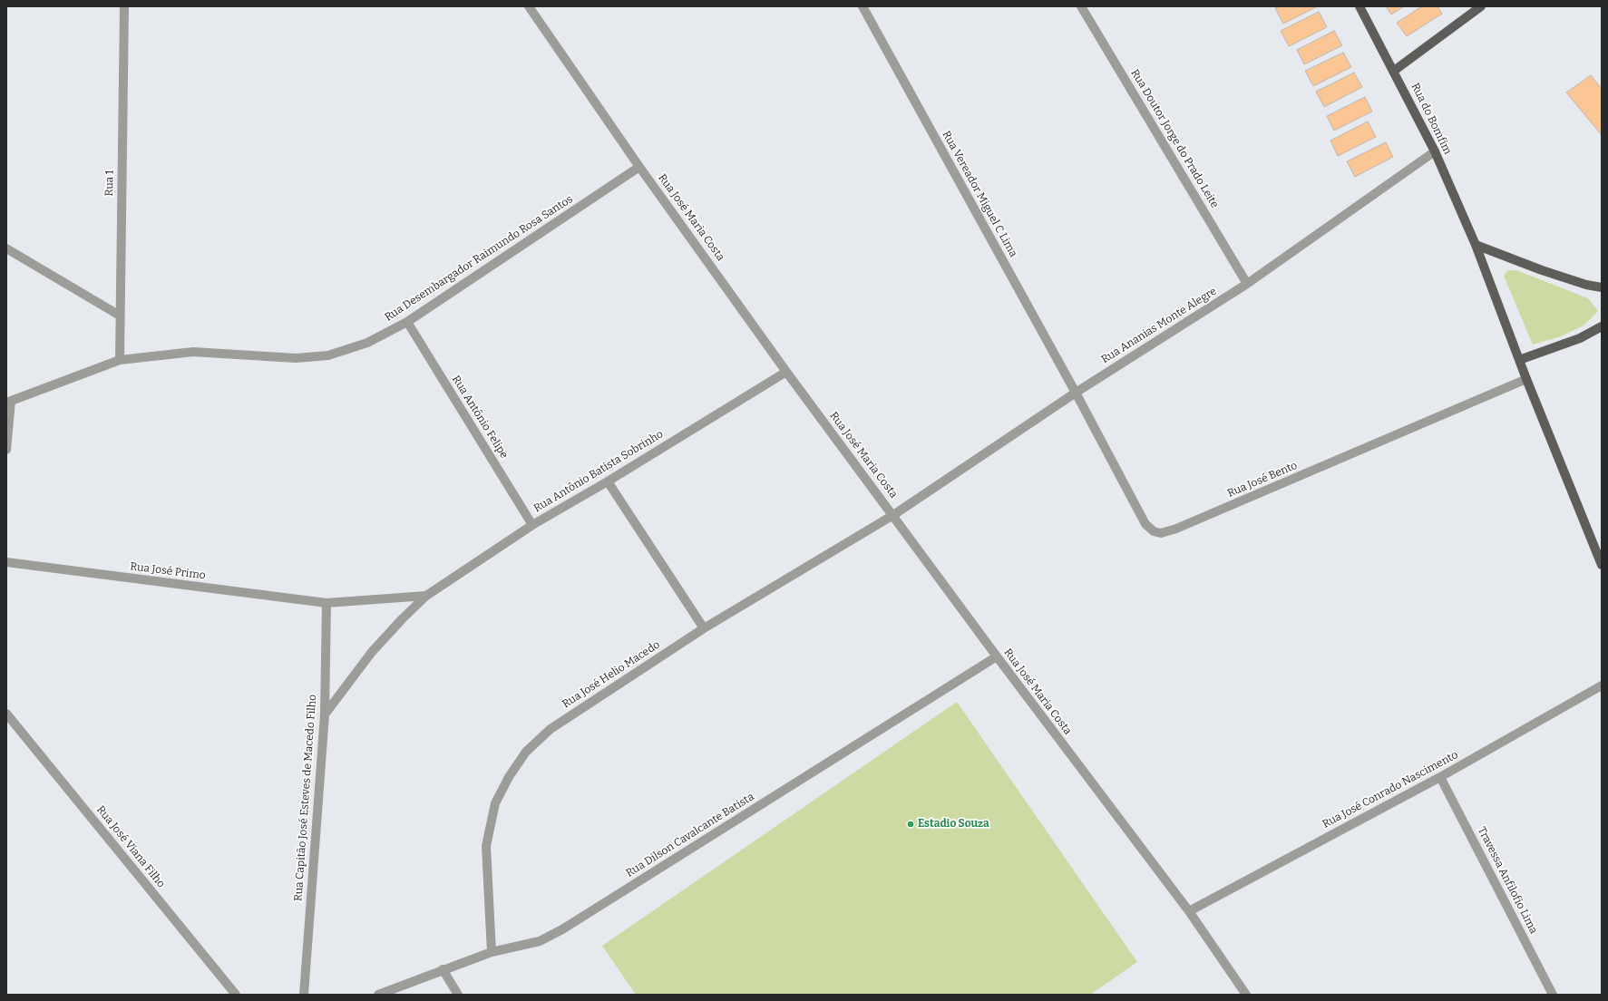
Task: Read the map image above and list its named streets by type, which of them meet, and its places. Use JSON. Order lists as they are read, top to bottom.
{
  "streets": {
    "main road": ["Rua do Bomfim"],
    "street": [
      "Rua Doutor Jorge do Prado Leite",
      "Rua 1",
      "Rua Vereador Miguel C Lima",
      "Rua José Maria Costa",
      "Rua Desembargador Raimundo Rosa Santos",
      "Rua Ananias Monte Alegre",
      "Rua Antônio Felipe",
      "Rua Antônio Batista Sobrinho",
      "Rua José Bento",
      "Rua José Primo",
      "Rua José Helio Macedo",
      "Rua José Conrado Nascimento",
      "Rua Capitão José Esteves de Macedo Filho",
      "Rua Dilson Cavalcante Batista",
      "Rua José Viana Filho",
      "Travessa Anfilofio Lima"
    ]
  },
  "crossings": [
    ["Rua do Bomfim", "Rua Ananias Monte Alegre"],
    ["Rua do Bomfim", "Rua José Bento"],
    ["Rua Doutor Jorge do Prado Leite", "Rua Ananias Monte Alegre"],
    ["Rua 1", "Rua Desembargador Raimundo Rosa Santos"],
    ["Rua Vereador Miguel C Lima", "Rua Ananias Monte Alegre"],
    ["Rua Vereador Miguel C Lima", "Rua José Bento"],
    ["Rua José Maria Costa", "Rua Desembargador Raimundo Rosa Santos"],
    ["Rua José Maria Costa", "Rua Ananias Monte Alegre"],
    ["Rua José Maria Costa", "Rua Antônio Batista Sobrinho"],
    ["Rua José Maria Costa", "Rua José Helio Macedo"],
    ["Rua José Maria Costa", "Rua José Conrado Nascimento"],
    ["Rua José Maria Costa", "Rua Dilson Cavalcante Batista"],
    ["Rua Desembargador Raimundo Rosa Santos", "Rua Antônio Felipe"],
    ["Rua Ananias Monte Alegre", "Rua José Bento"],
    ["Rua Ananias Monte Alegre", "Rua José Helio Macedo"],
    ["Rua Antônio Felipe", "Rua Antônio Batista Sobrinho"],
    ["Rua Antônio Batista Sobrinho", "Rua José Primo"],
    ["Rua Antônio Batista Sobrinho", "Rua Capitão José Esteves de Macedo Filho"],
    ["Rua José Primo", "Rua Capitão José Esteves de Macedo Filho"],
    ["Rua José Helio Macedo", "Rua Dilson Cavalcante Batista"],
    ["Rua José Conrado Nascimento", "Travessa Anfilofio Lima"]
  ],
  "places": ["Estadio Souza"]
}
